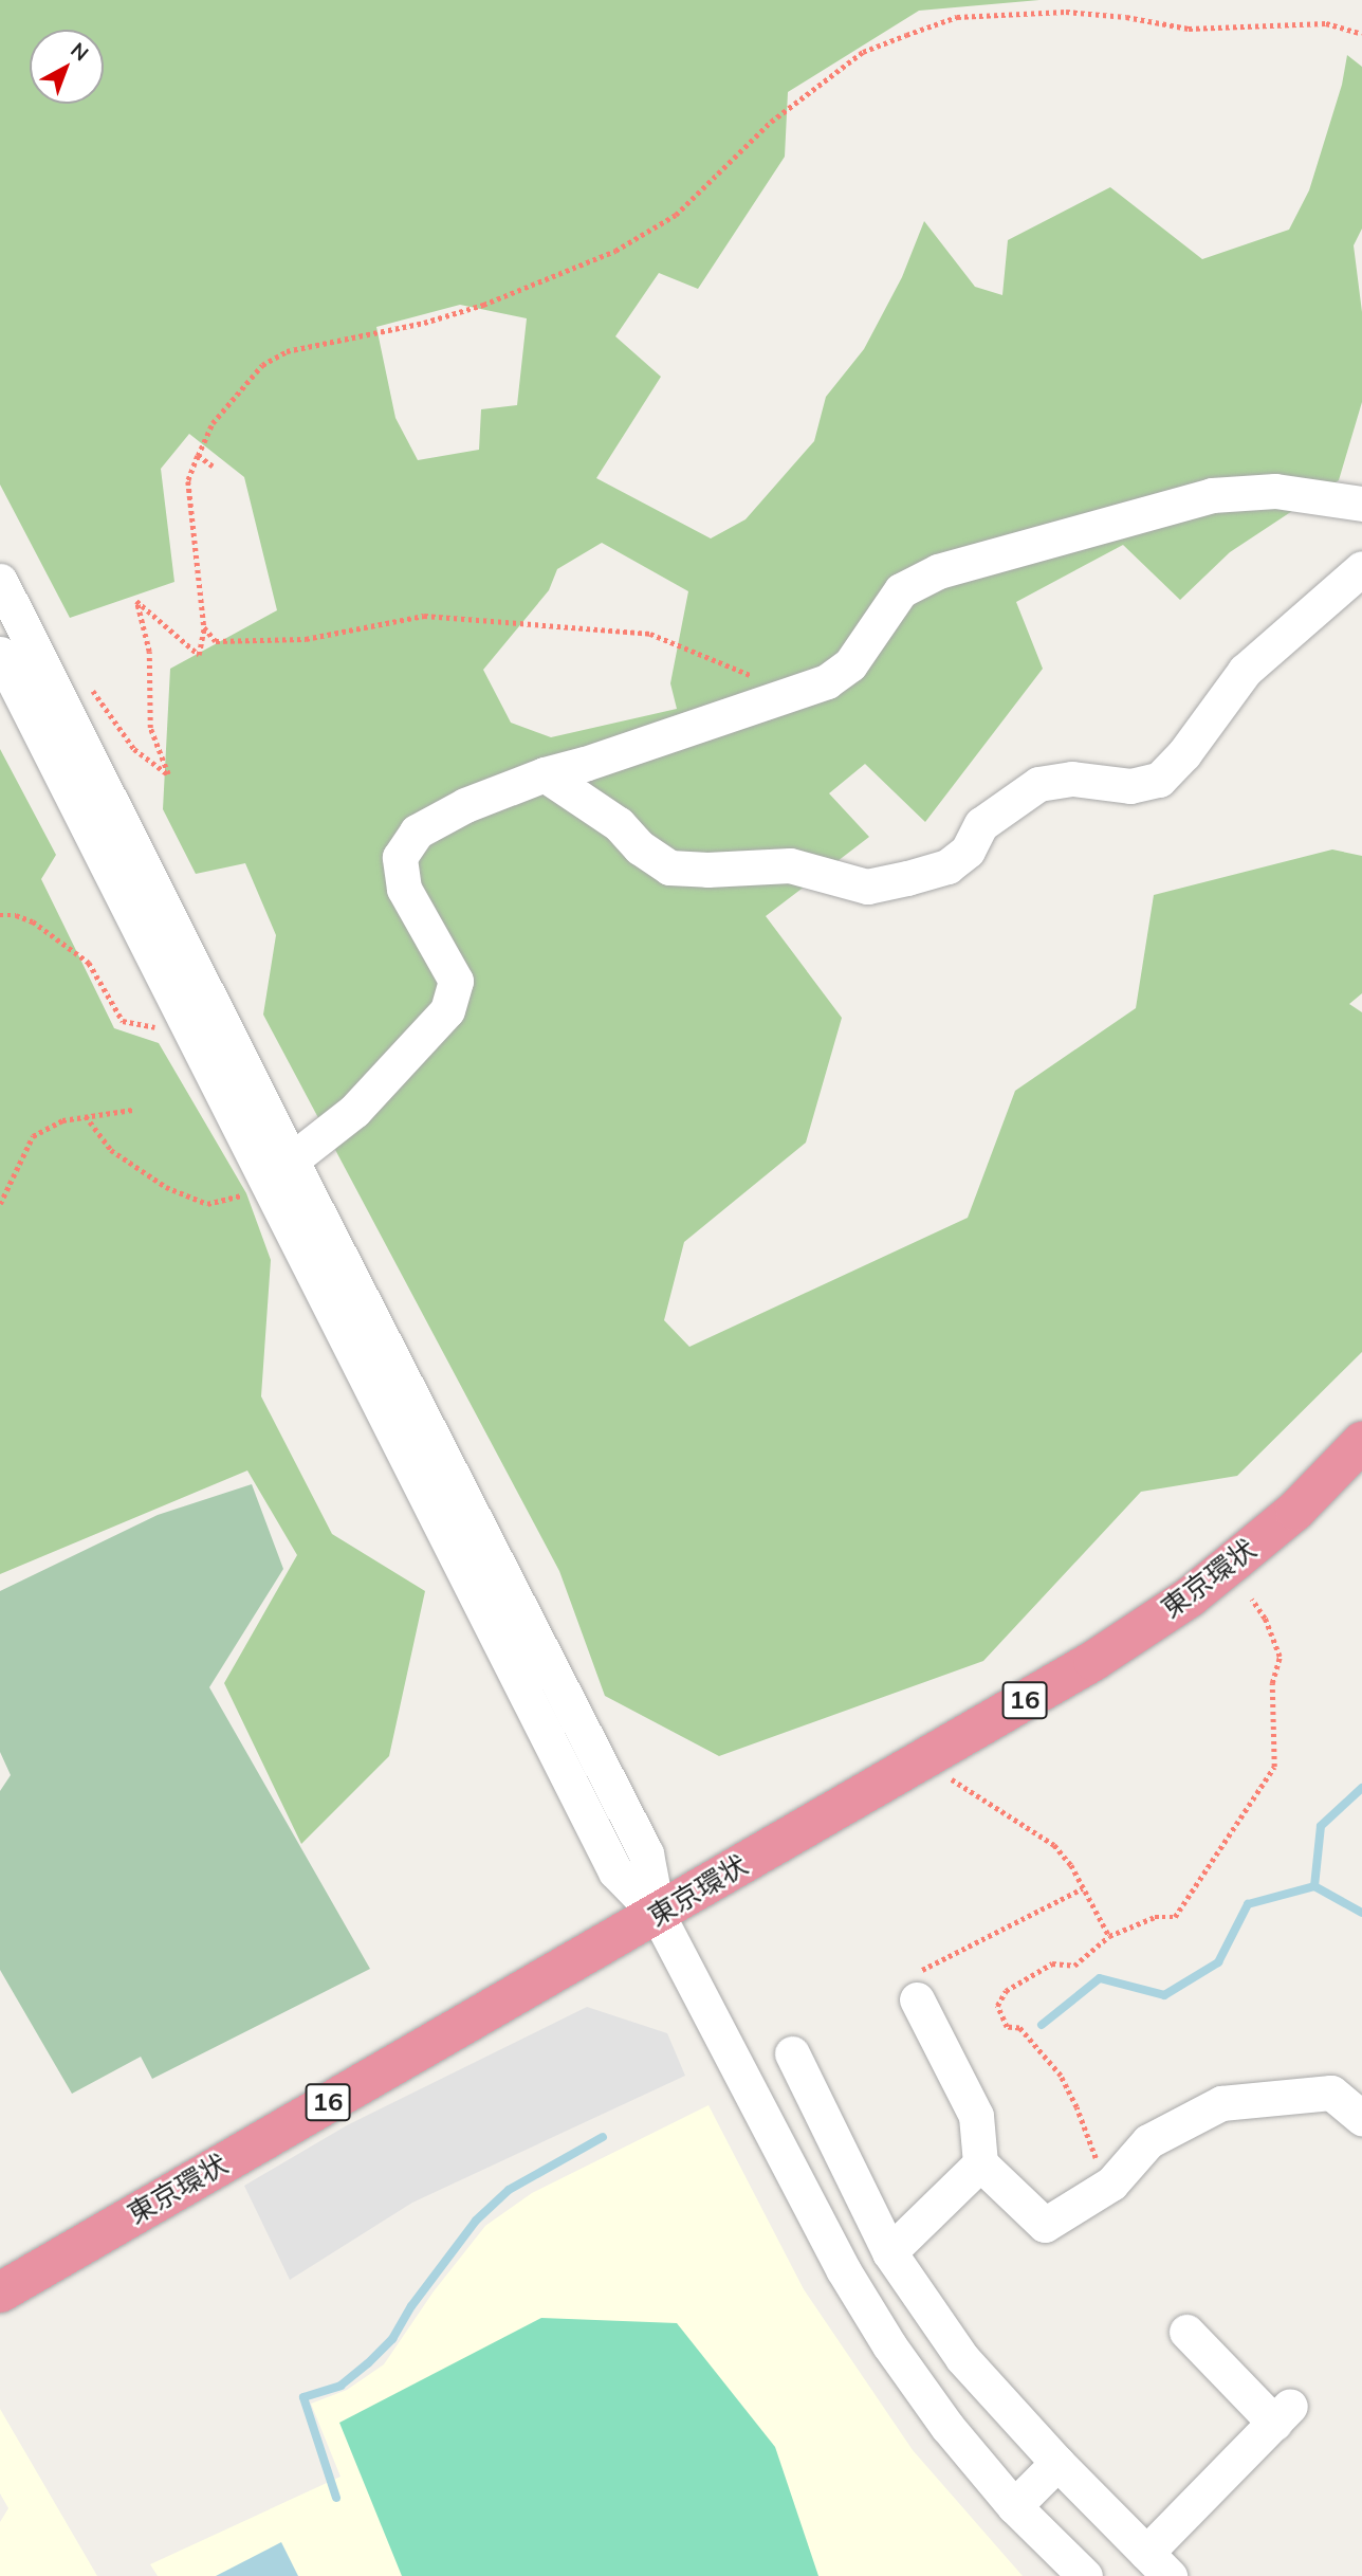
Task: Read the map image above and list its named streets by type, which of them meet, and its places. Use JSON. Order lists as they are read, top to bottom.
{
  "streets": {
    "highway": ["東京環状", "16"]
  },
  "north": "top right"
}
